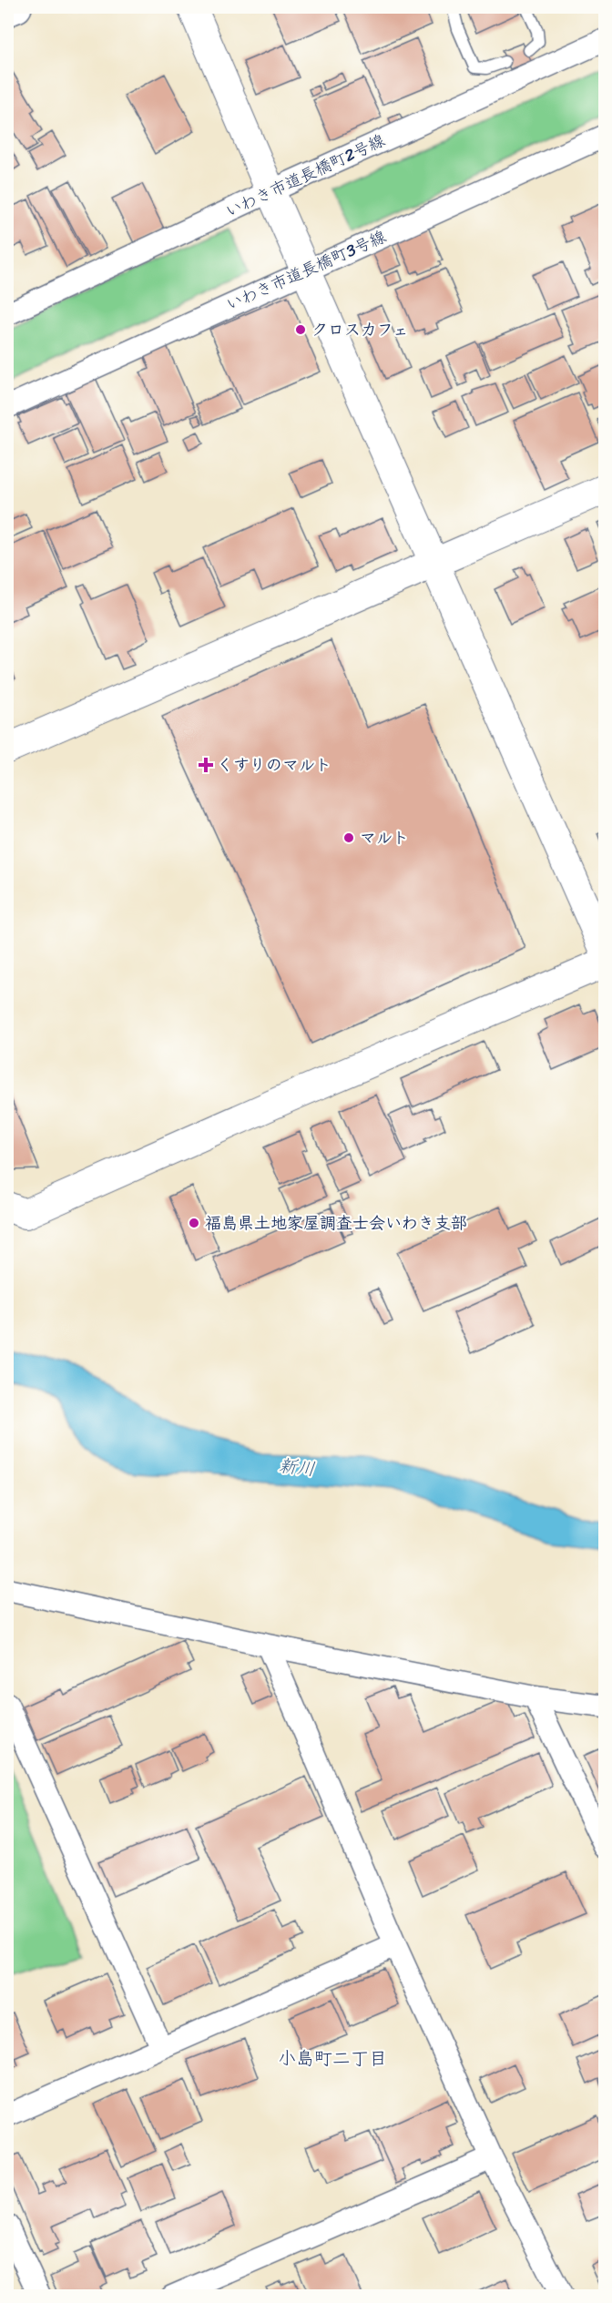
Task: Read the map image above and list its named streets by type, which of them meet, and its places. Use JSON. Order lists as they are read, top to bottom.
{
  "streets": {
    "street": ["いわき市道長橋町2号線", "いわき市道長橋町3号線"]
  },
  "districts": ["小島町二丁目"],
  "water": ["新川"],
  "places": {
    "other": ["クロスカフェ", "マルト", "福島県土地家屋調査士会いわき支部"],
    "health": ["くすりのマルト"]
  }
}
